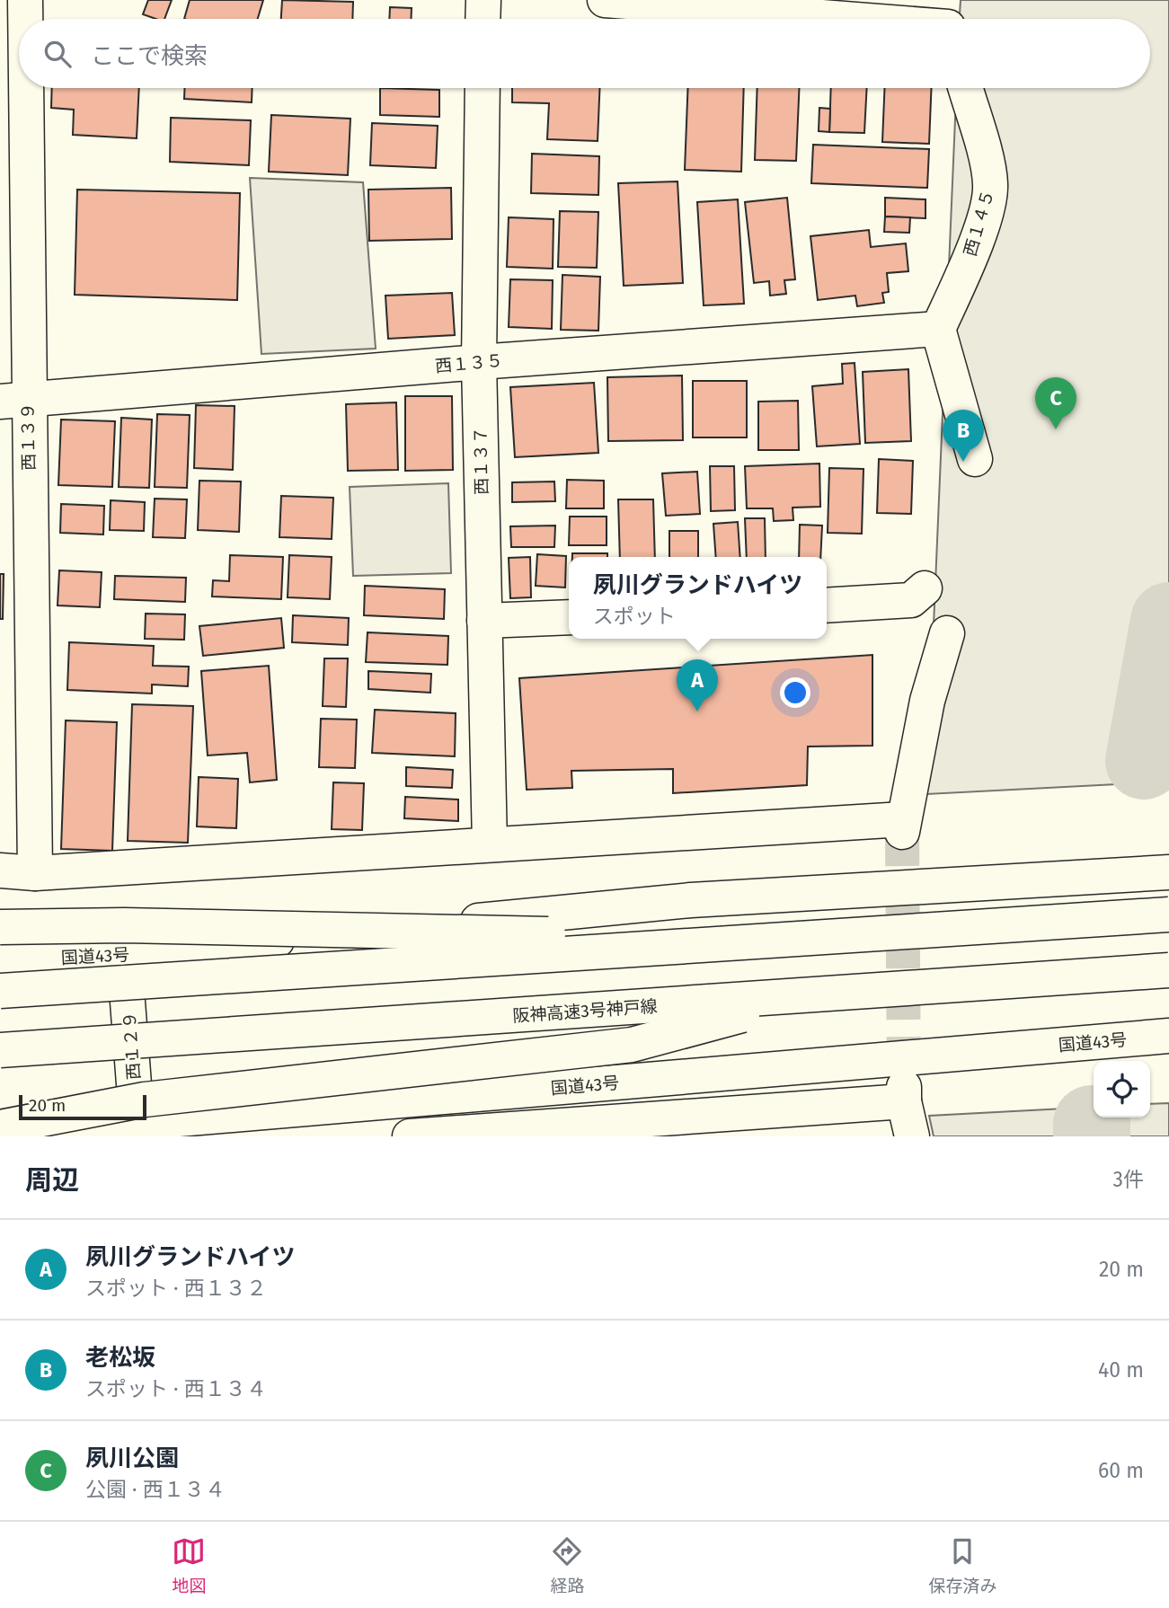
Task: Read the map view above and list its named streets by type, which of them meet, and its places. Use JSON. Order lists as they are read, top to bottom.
{
  "streets": {
    "main road": [
      "西１４５",
      "西１３５",
      "西１３９",
      "西１３７",
      "国道43号",
      "阪神高速3号神戸線",
      "西１２９"
    ]
  },
  "crossings": [
    ["西１４５", "西１３５"],
    ["西１３５", "西１３９"],
    ["西１３５", "西１３７"],
    ["国道43号", "西１２９"]
  ],
  "scale_bar": "20 m",
  "page": {
    "search": "ここで検索",
    "pins": ["C", "B", "A"],
    "popup": ["夙川グランドハイツ", "スポット"],
    "scale": "20 m",
    "heading": ["周辺", "3件"],
    "list": [
      {
        "mark": "A",
        "name": "夙川グランドハイツ",
        "note": "スポット · 西１３２",
        "value": "20 m"
      },
      {
        "mark": "B",
        "name": "老松坂",
        "note": "スポット · 西１３４",
        "value": "40 m"
      },
      {
        "mark": "C",
        "name": "夙川公園",
        "note": "公園 · 西１３４",
        "value": "60 m"
      }
    ],
    "nav": ["地図", "経路", "保存済み"]
  }
}
